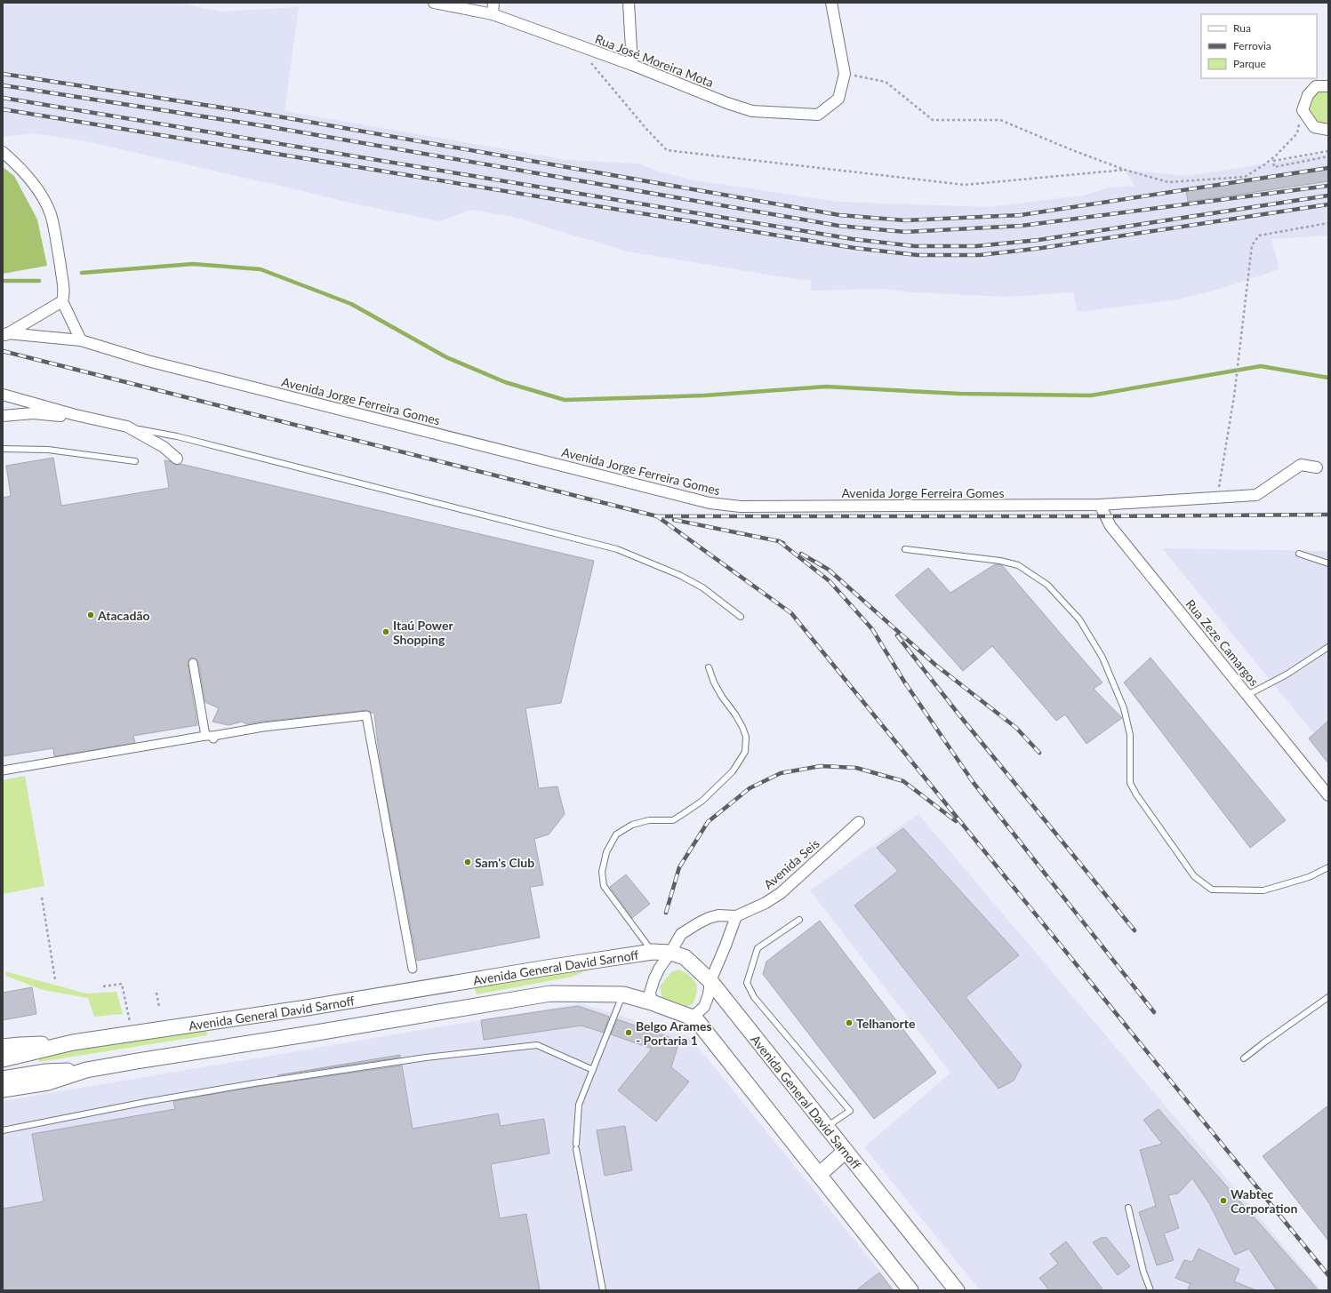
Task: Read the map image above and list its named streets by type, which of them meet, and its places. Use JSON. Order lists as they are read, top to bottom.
{
  "streets": {
    "main road": ["Avenida General David Sarnoff"],
    "street": [
      "Rua José Moreira Mota",
      "Avenida Jorge Ferreira Gomes",
      "Rua Zeze Camargos",
      "Avenida Seis"
    ]
  },
  "crossings": [
    ["Avenida Jorge Ferreira Gomes", "Rua Zeze Camargos"],
    ["Avenida Seis", "Avenida General David Sarnoff"]
  ],
  "places": [
    "Atacadão",
    "Itaú Power Shopping",
    "Sam's Club",
    "Telhanorte",
    "Belgo Arames - Portaria 1",
    "Wabtec Corporation"
  ],
  "legend": ["Rua", "Ferrovia", "Parque"]
}
